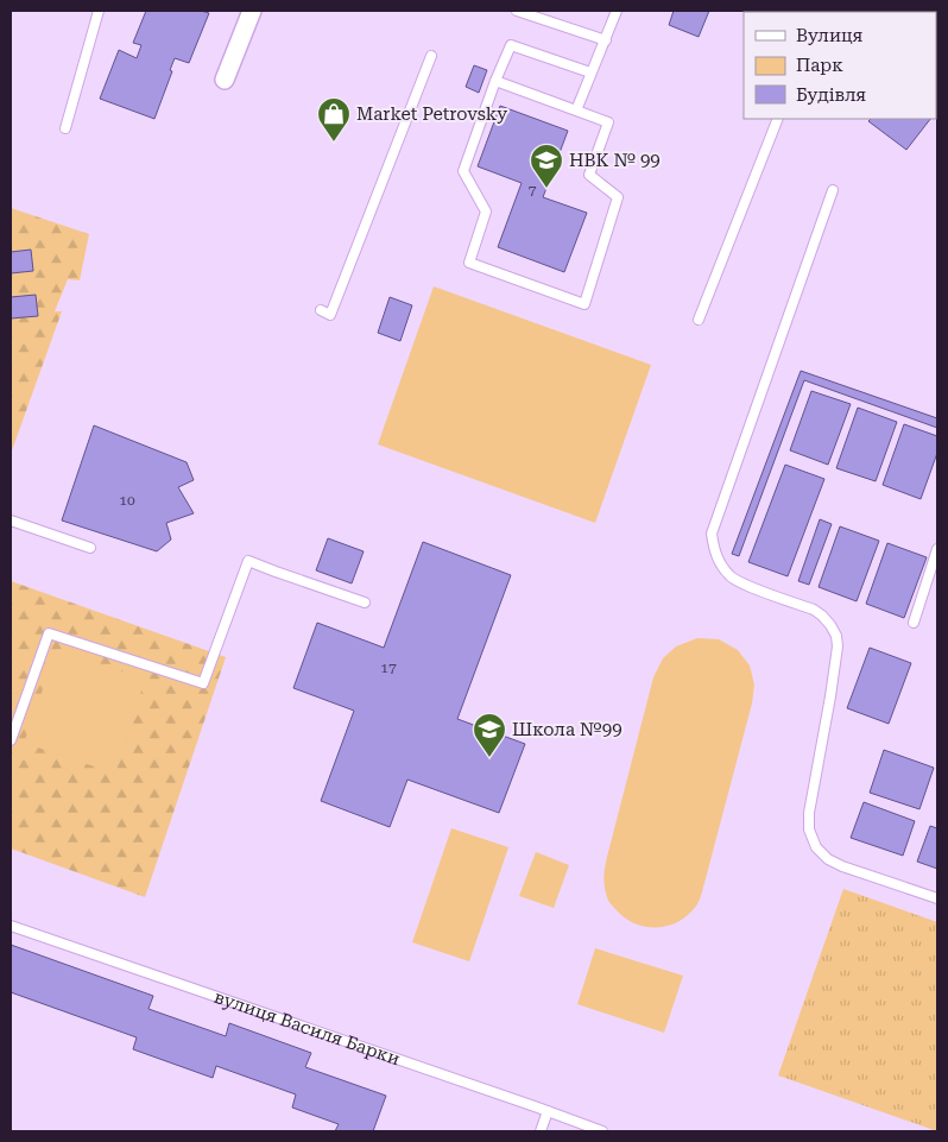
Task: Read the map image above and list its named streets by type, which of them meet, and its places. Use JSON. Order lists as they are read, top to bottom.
{
  "streets": {
    "lane": ["вулиця Василя Барки"]
  },
  "places": {
    "shop": ["Market Petrovsky"],
    "school or university": ["НВК № 99", "Школа №99"]
  },
  "house_numbers": ["7", "10", "17"],
  "legend": ["Вулиця", "Парк", "Будівля"]
}
